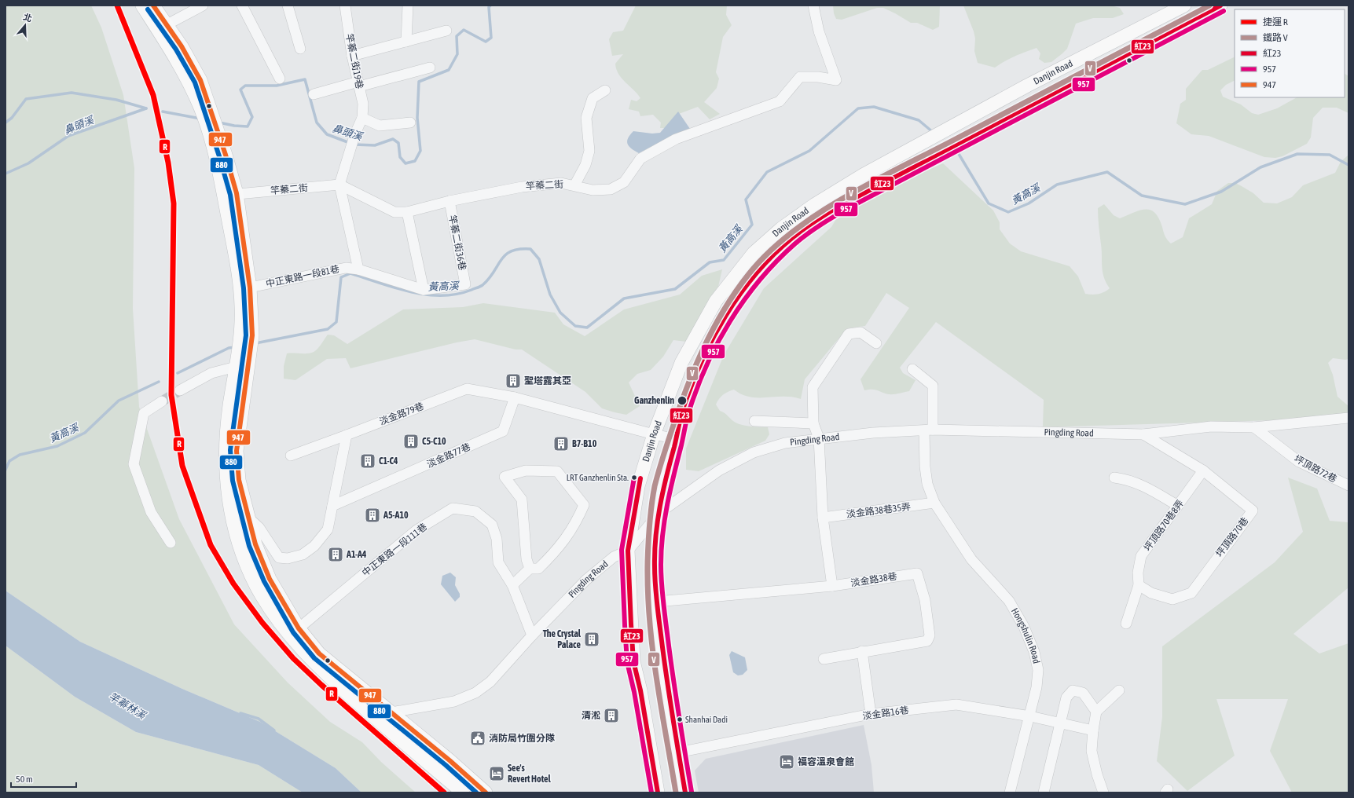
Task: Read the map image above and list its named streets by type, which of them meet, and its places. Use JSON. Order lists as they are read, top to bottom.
{
  "streets": {
    "main road": ["Danjin Road"],
    "street": [
      "竿蓁二街19巷",
      "竿蓁二街",
      "竿蓁二街36巷",
      "中正東路一段81巷",
      "淡金路79巷",
      "Pingding Road",
      "淡金路77巷",
      "坪頂路72巷",
      "淡金路38巷35弄",
      "坪頂路70巷8弄",
      "坪頂路70巷",
      "中正東路一段111巷",
      "淡金路38巷",
      "Hongshulin Road",
      "淡金路16巷"
    ]
  },
  "crossings": [
    ["竿蓁二街19巷", "竿蓁二街"],
    ["Danjin Road", "Pingding Road"],
    ["Danjin Road", "淡金路38巷"],
    ["Danjin Road", "淡金路16巷"],
    ["竿蓁二街", "竿蓁二街36巷"],
    ["竿蓁二街36巷", "中正東路一段81巷"],
    ["淡金路79巷", "淡金路77巷"],
    ["Pingding Road", "坪頂路72巷"],
    ["Pingding Road", "坪頂路70巷"],
    ["Pingding Road", "中正東路一段111巷"],
    ["Pingding Road", "Hongshulin Road"],
    ["淡金路38巷35弄", "Hongshulin Road"],
    ["坪頂路70巷8弄", "坪頂路70巷"],
    ["Hongshulin Road", "淡金路16巷"]
  ],
  "water": ["鼻頭溪", "黃高溪", "竿蓁林溪"],
  "places": {
    "building": [
      "聖塔露其亞",
      "C5-C10",
      "B7-B10",
      "C1-C4",
      "A5-A10",
      "A1-A4",
      "The Crystal Palace",
      "清淞"
    ],
    "other": ["Ganzhenlin", "LRT Ganzhenlin Sta.", "Shanhai Dadi"],
    "public building": ["消防局竹圍分隊"],
    "hotel": ["福容溫泉會館", "See's Revert Hotel"]
  },
  "lines": [
    "metro line R",
    "rail line V",
    "transit line 紅23",
    "transit line 947",
    "transit line 880",
    "transit line 957"
  ],
  "legend": [
    "捷運 R",
    "鐵路 V",
    "紅23",
    "957",
    "947"
  ],
  "scale_bar": "50 m",
  "north": "top"
}
